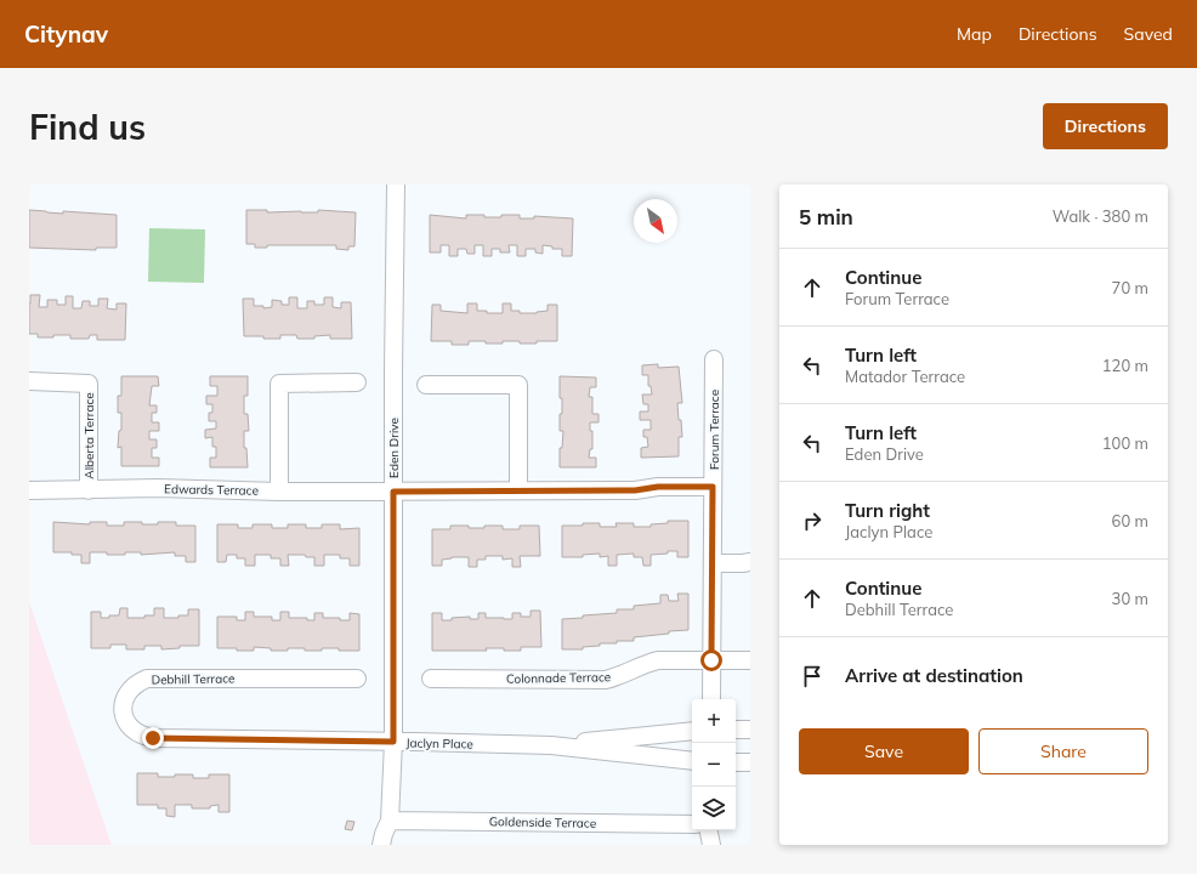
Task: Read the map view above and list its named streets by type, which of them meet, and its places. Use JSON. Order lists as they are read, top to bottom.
{
  "streets": {
    "street": [
      "Forum Terrace",
      "Alberta Terrace",
      "Eden Drive",
      "Edwards Terrace",
      "Colonnade Terrace",
      "Debhill Terrace",
      "Jaclyn Place",
      "Goldenside Terrace"
    ]
  },
  "crossings": [
    ["Forum Terrace", "Edwards Terrace"],
    ["Forum Terrace", "Colonnade Terrace"],
    ["Alberta Terrace", "Edwards Terrace"],
    ["Eden Drive", "Edwards Terrace"],
    ["Eden Drive", "Jaclyn Place"],
    ["Eden Drive", "Goldenside Terrace"],
    ["Debhill Terrace", "Jaclyn Place"]
  ],
  "north": "bottom right",
  "page": {
    "header": "Citynav",
    "nav": ["Map", "Directions", "Saved"],
    "buttons": [
      "Directions",
      ["Save", "Share"]
    ],
    "title": "Find us",
    "heading": ["5 min", "Walk · 380 m"],
    "list": [
      ["Continue", "Forum Terrace", "70 m"],
      ["Turn left", "Matador Terrace", "120 m"],
      ["Turn left", "Eden Drive", "100 m"],
      ["Turn right", "Jaclyn Place", "60 m"],
      ["Continue", "Debhill Terrace", "30 m"],
      "Arrive at destination"
    ],
    "map_buttons": ["+", "−"]
  }
}
